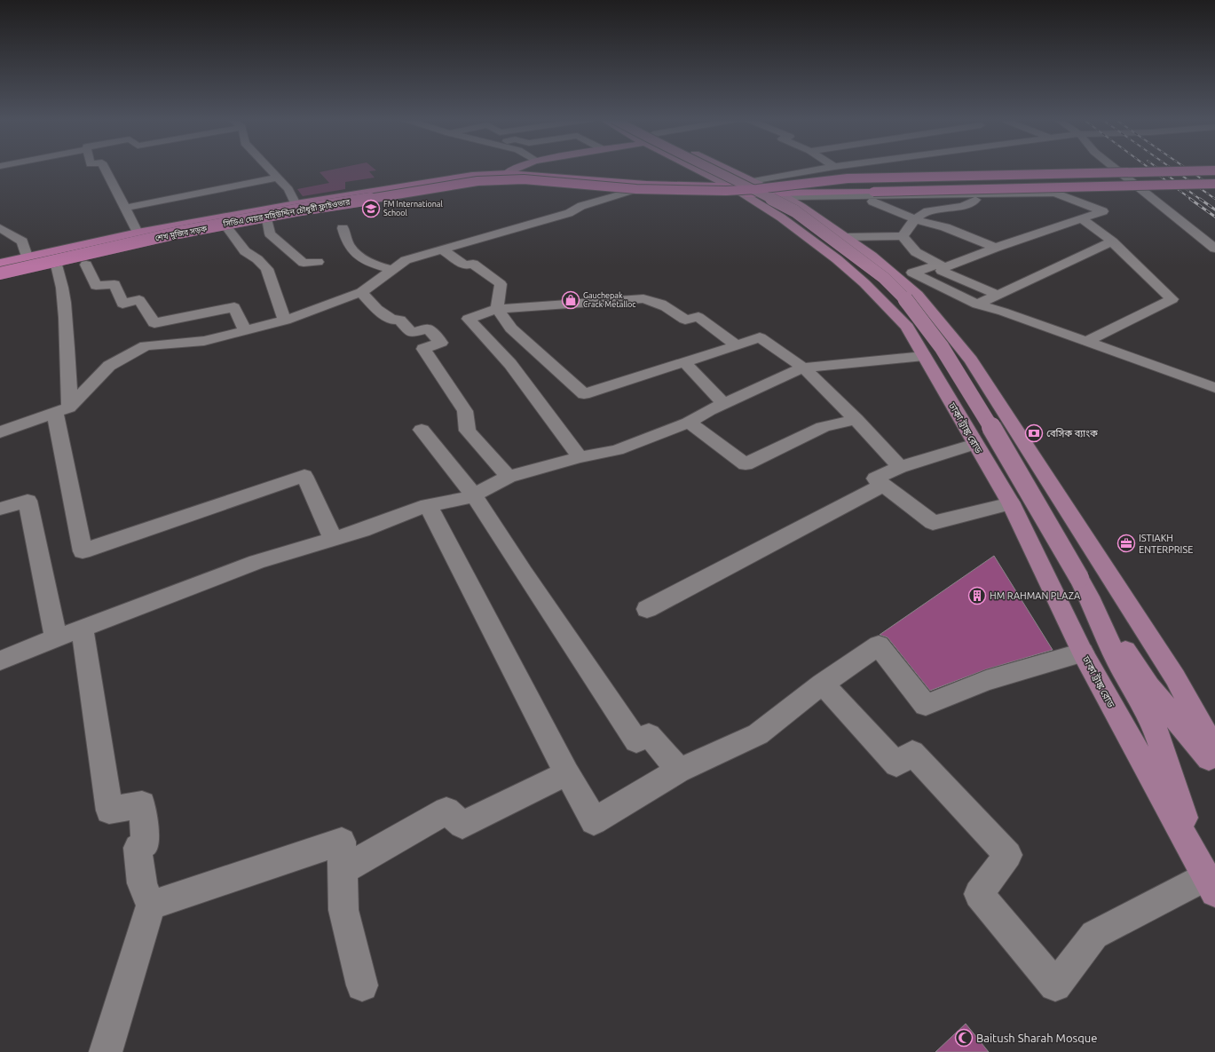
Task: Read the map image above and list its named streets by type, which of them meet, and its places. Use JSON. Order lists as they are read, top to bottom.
{
  "streets": {
    "highway": ["সিডিএ মেয়র মহিউদ্দিন চৌধুরী ফ্লাইওভার", "শেখ মুজিব সড়ক"],
    "main road": ["ঢাকা ট্রাঙ্ক রোড"]
  },
  "crossings": [
    ["সিডিএ মেয়র মহিউদ্দিন চৌধুরী ফ্লাইওভার", "শেখ মুজিব সড়ক"],
    ["শেখ মুজিব সড়ক", "ঢাকা ট্রাঙ্ক রোড"]
  ],
  "places": {
    "school or university": ["FM International School"],
    "shop": ["Gauchepak Crack Metalloc"],
    "bank": ["বেসিক ব্যাংক"],
    "office": ["ISTIAKH ENTERPRISE"],
    "building": ["HM RAHMAN PLAZA"],
    "mosque": ["Baitush Sharah Mosque"]
  }
}
